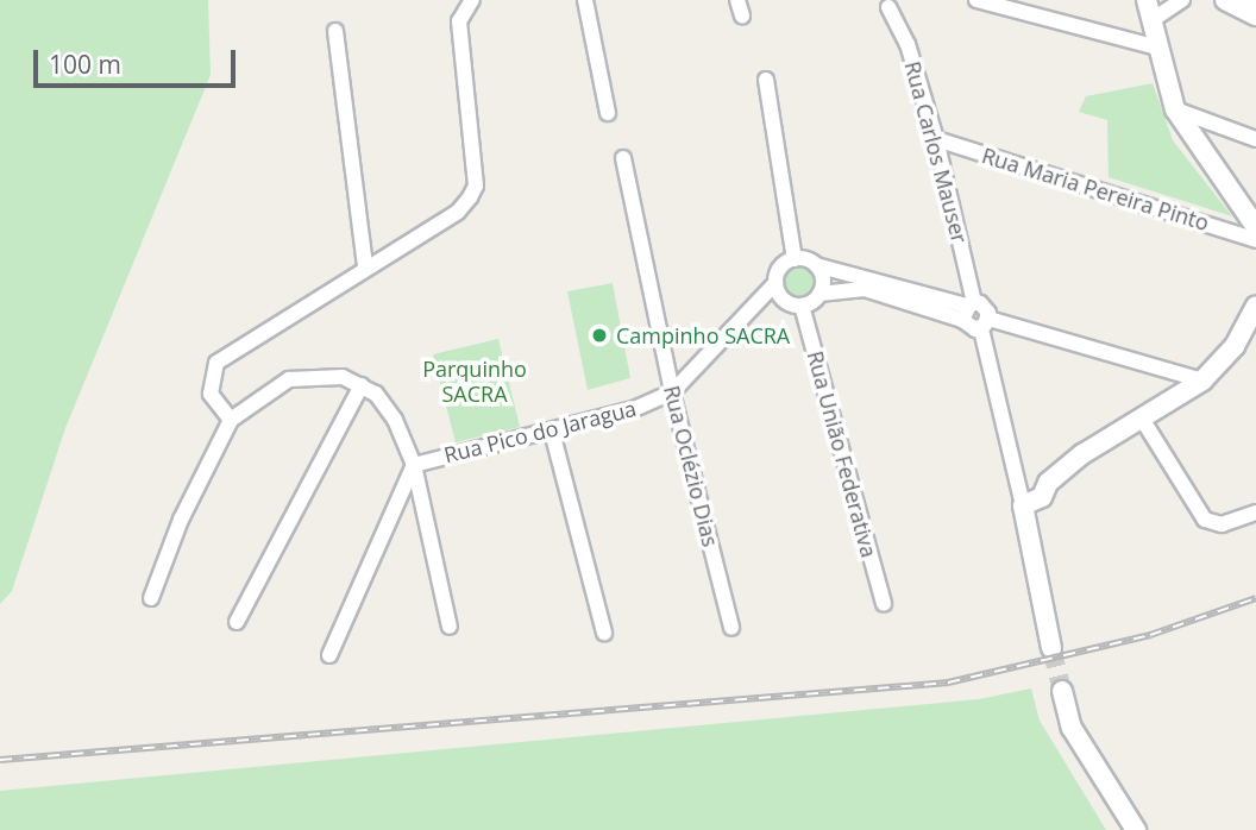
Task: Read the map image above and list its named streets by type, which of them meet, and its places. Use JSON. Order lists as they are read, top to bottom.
{
  "streets": {
    "street": [
      "Rua Carlos Mauser",
      "Rua Maria Pereira Pinto",
      "Rua Pico do Jaragua",
      "Rua União Federativa",
      "Rua Oclézio Dias"
    ]
  },
  "crossings": [
    ["Rua Carlos Mauser", "Rua Maria Pereira Pinto"],
    ["Rua Pico do Jaragua", "Rua União Federativa"],
    ["Rua Pico do Jaragua", "Rua Oclézio Dias"]
  ],
  "parks": ["Parquinho SACRA"],
  "places": ["Campinho SACRA"],
  "scale_bar": "100 m"
}
